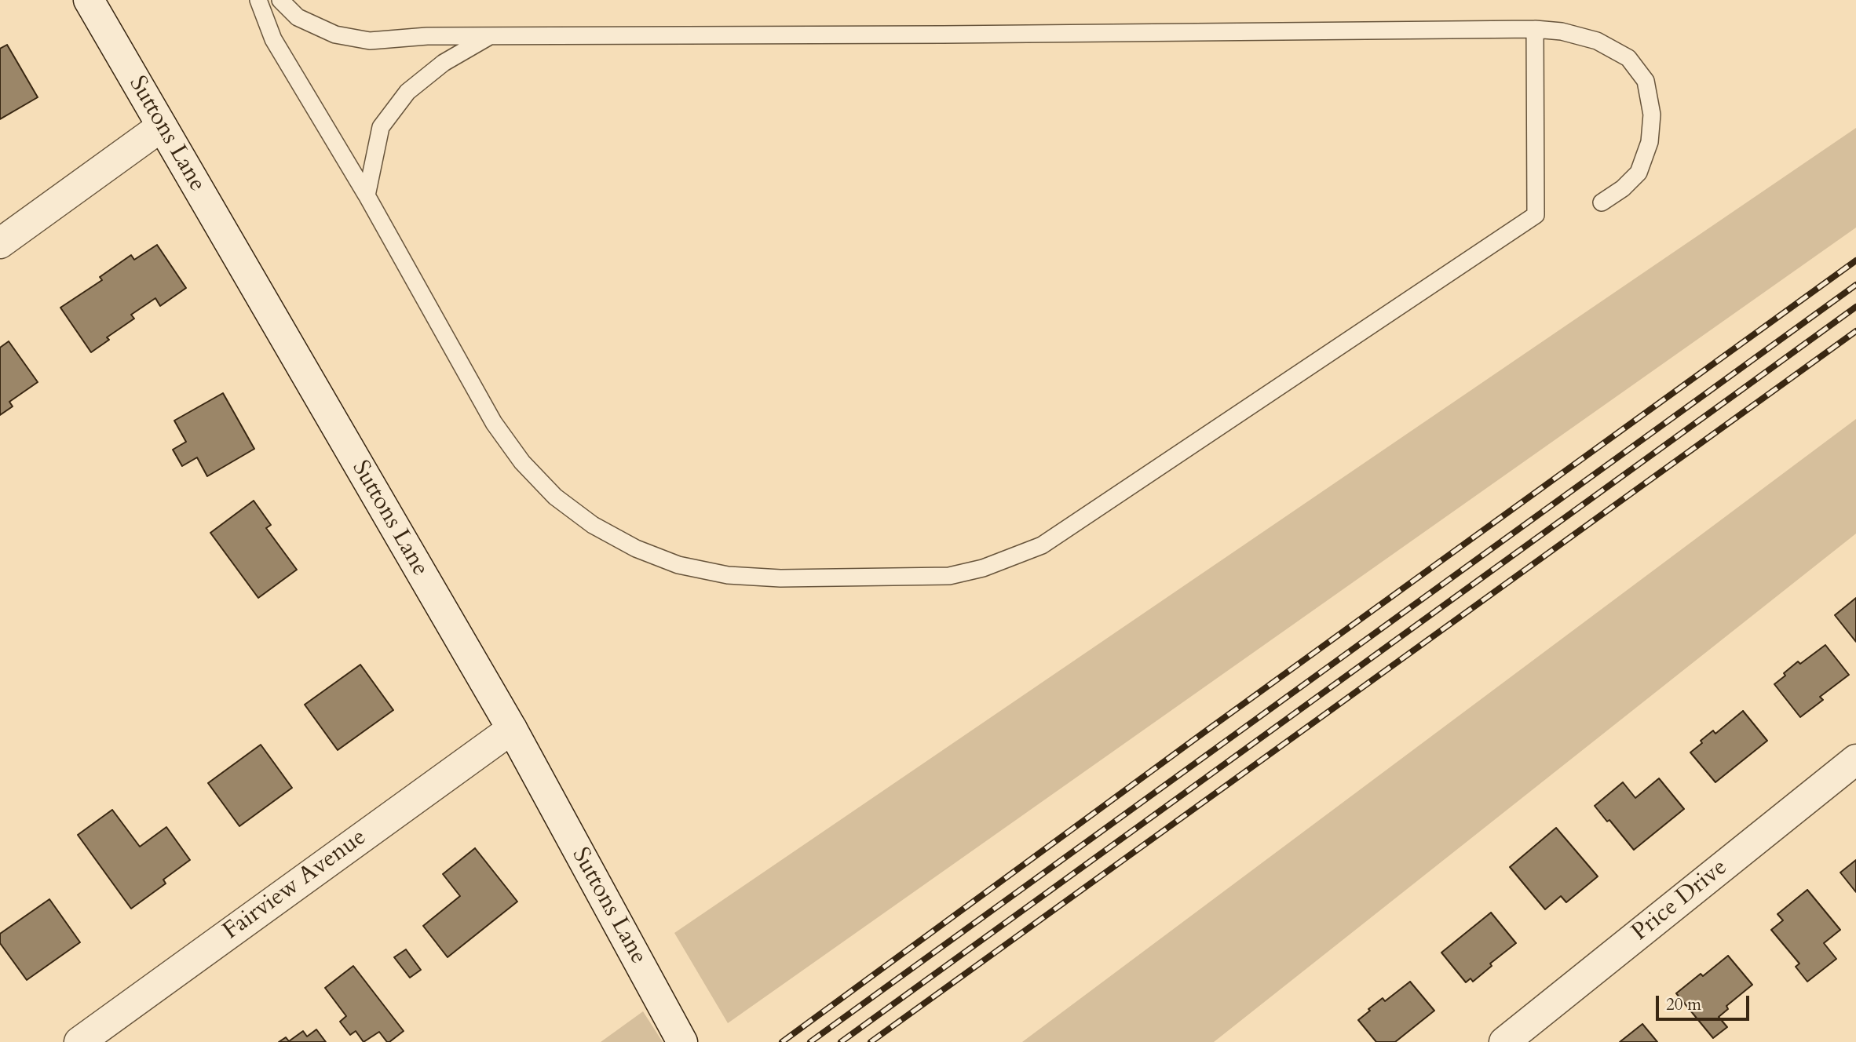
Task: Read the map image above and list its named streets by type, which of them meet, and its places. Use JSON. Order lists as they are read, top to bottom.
{
  "streets": {
    "street": ["Suttons Lane", "Fairview Avenue", "Price Drive"]
  },
  "crossings": [
    ["Suttons Lane", "Fairview Avenue"]
  ],
  "scale_bar": "20 m"
}
